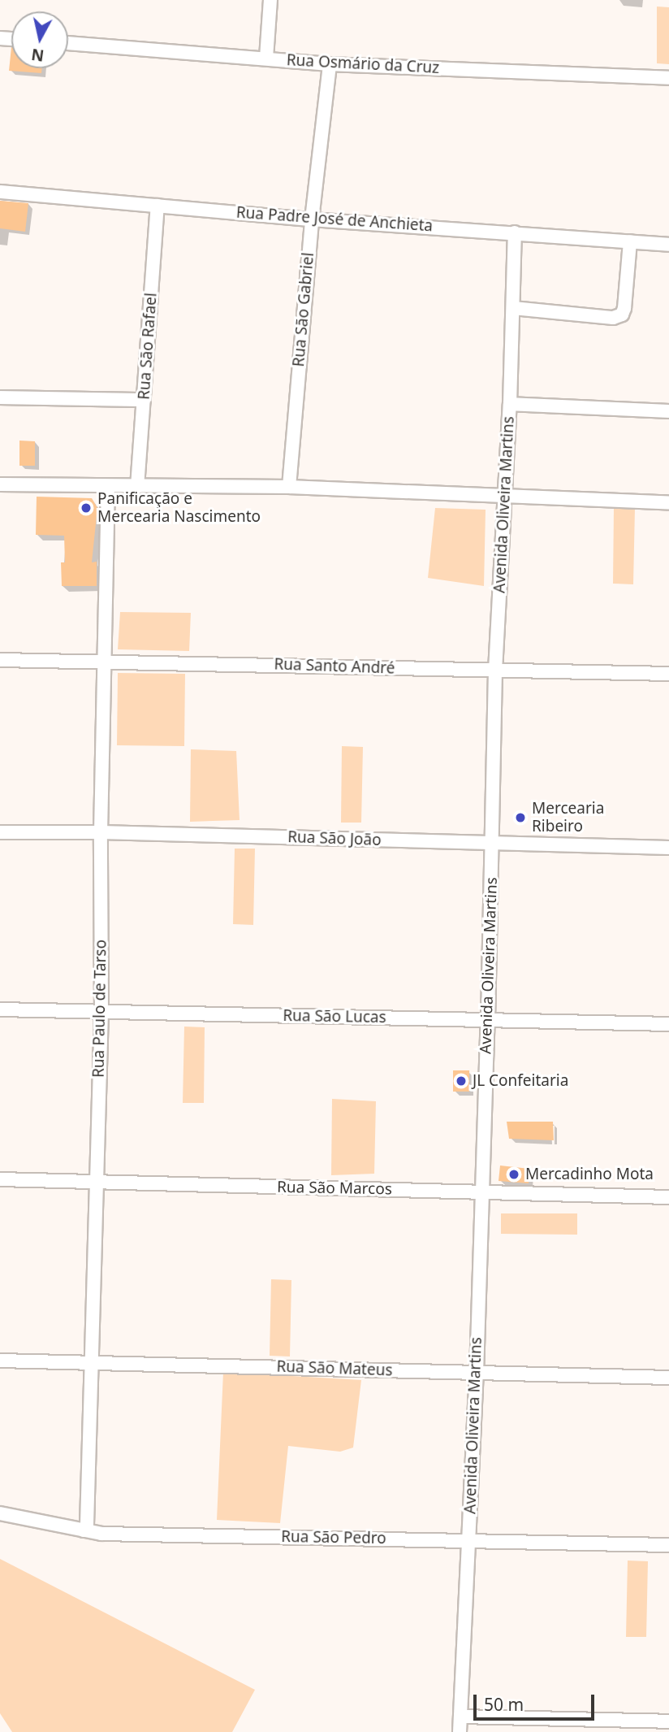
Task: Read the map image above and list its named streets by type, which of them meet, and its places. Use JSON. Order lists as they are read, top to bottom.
{
  "streets": {
    "street": [
      "Rua Osmário da Cruz",
      "Rua Padre José de Anchieta",
      "Rua São Gabriel",
      "Rua São Rafael",
      "Avenida Oliveira Martins",
      "Rua Santo André",
      "Rua São João",
      "Rua Paulo de Tarso",
      "Rua São Lucas",
      "Rua São Marcos",
      "Rua São Mateus",
      "Rua São Pedro"
    ]
  },
  "crossings": [
    ["Rua Osmário da Cruz", "Rua São Gabriel"],
    ["Rua Padre José de Anchieta", "Rua São Gabriel"],
    ["Rua Padre José de Anchieta", "Rua São Rafael"],
    ["Rua Padre José de Anchieta", "Avenida Oliveira Martins"],
    ["Avenida Oliveira Martins", "Rua Santo André"],
    ["Avenida Oliveira Martins", "Rua São João"],
    ["Avenida Oliveira Martins", "Rua São Lucas"],
    ["Avenida Oliveira Martins", "Rua São Marcos"],
    ["Avenida Oliveira Martins", "Rua São Mateus"],
    ["Avenida Oliveira Martins", "Rua São Pedro"],
    ["Rua Santo André", "Rua Paulo de Tarso"],
    ["Rua São João", "Rua Paulo de Tarso"],
    ["Rua Paulo de Tarso", "Rua São Lucas"],
    ["Rua Paulo de Tarso", "Rua São Marcos"],
    ["Rua Paulo de Tarso", "Rua São Mateus"],
    ["Rua Paulo de Tarso", "Rua São Pedro"]
  ],
  "places": [
    "Panificação e Mercearia Nascimento",
    "Mercearia Ribeiro",
    "JL Confeitaria",
    "Mercadinho Mota"
  ],
  "scale_bar": "50 m",
  "north": "bottom"
}
